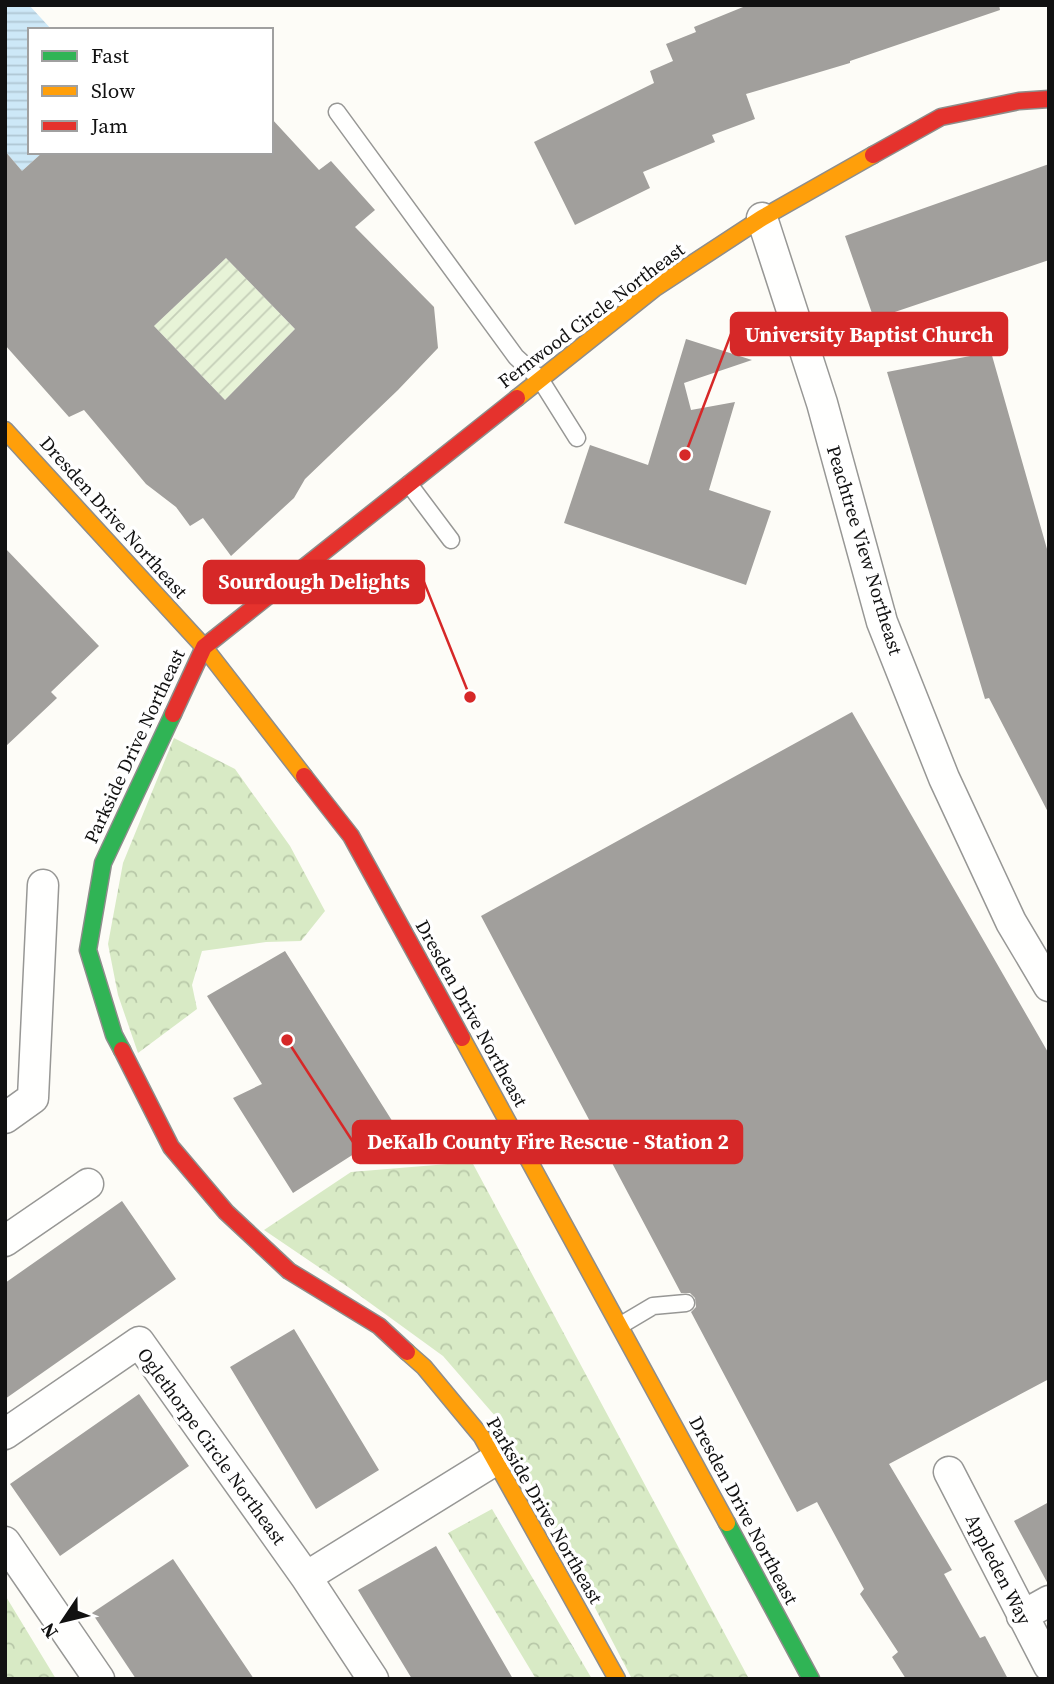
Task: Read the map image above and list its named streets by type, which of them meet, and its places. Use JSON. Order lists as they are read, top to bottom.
{
  "streets": {
    "street": [
      "Fernwood Circle Northeast",
      "Dresden Drive Northeast",
      "Peachtree View Northeast",
      "Parkside Drive Northeast",
      "Oglethorpe Circle Northeast",
      "Appleden Way"
    ]
  },
  "crossings": [
    ["Fernwood Circle Northeast", "Dresden Drive Northeast"],
    ["Fernwood Circle Northeast", "Peachtree View Northeast"],
    ["Fernwood Circle Northeast", "Parkside Drive Northeast"],
    ["Dresden Drive Northeast", "Parkside Drive Northeast"]
  ],
  "places": ["University Baptist Church", "Sourdough Delights", "DeKalb County Fire Rescue - Station 2"],
  "legend": ["Fast", "Slow", "Jam"],
  "north": "bottom left"
}
